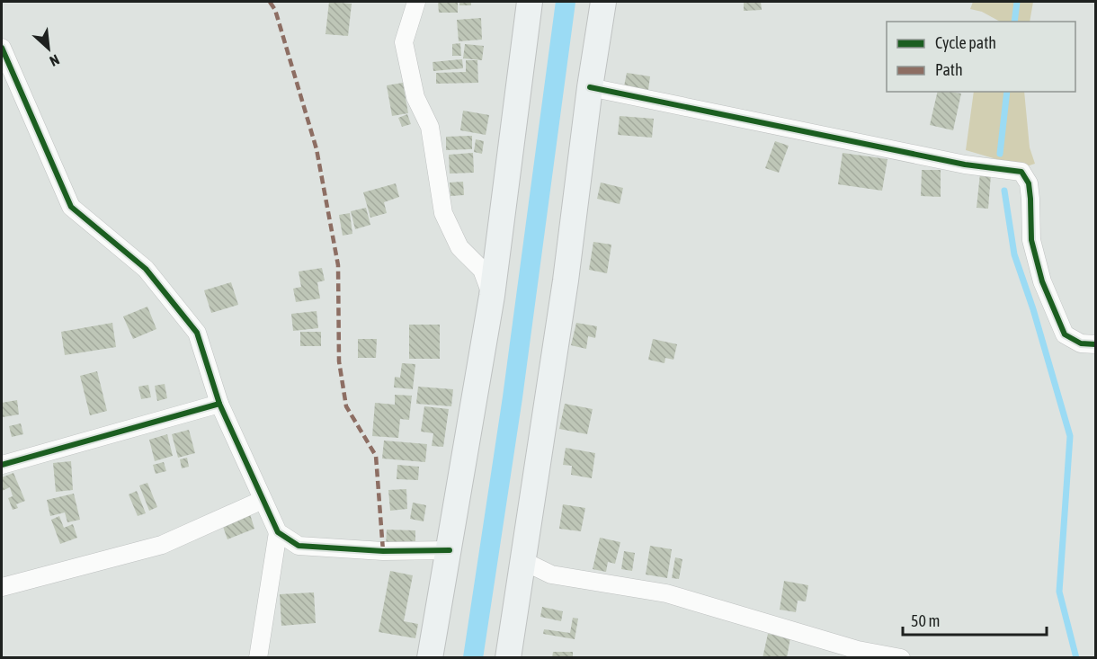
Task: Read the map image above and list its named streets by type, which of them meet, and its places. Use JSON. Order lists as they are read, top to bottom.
{
  "legend": ["Cycle path", "Path"],
  "scale_bar": "50 m",
  "north": "bottom right"
}
